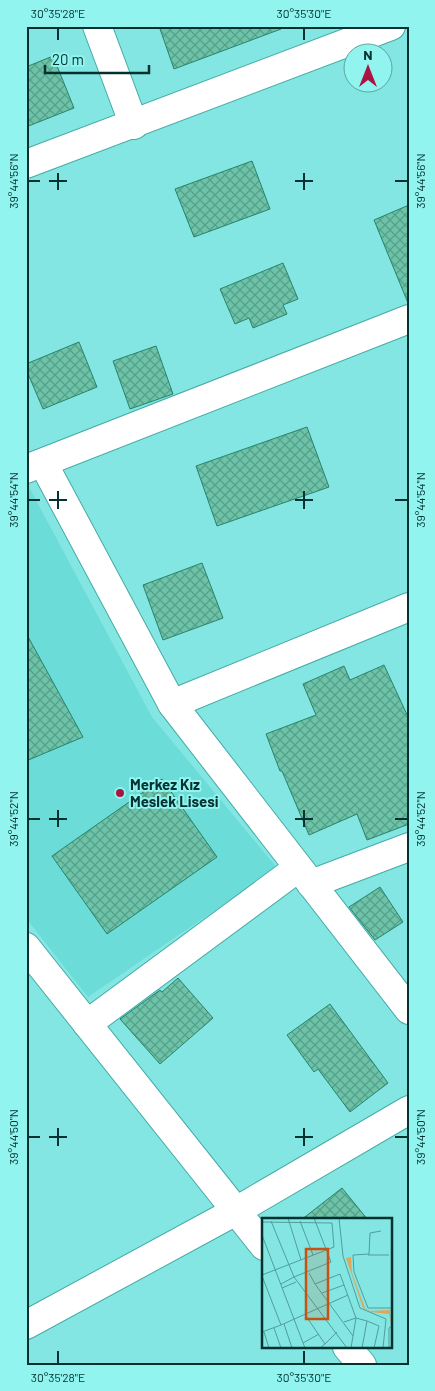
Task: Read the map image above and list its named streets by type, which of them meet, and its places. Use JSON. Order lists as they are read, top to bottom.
{
  "places": ["Merkez Kız Meslek Lisesi"],
  "scale_bar": "20 m",
  "north": "top",
  "coordinates": [
    "30°35'28\"E",
    "30°35'30\"E",
    "39°44'56\"N",
    "39°44'54\"N",
    "39°44'52\"N",
    "39°44'50\"N"
  ]
}
